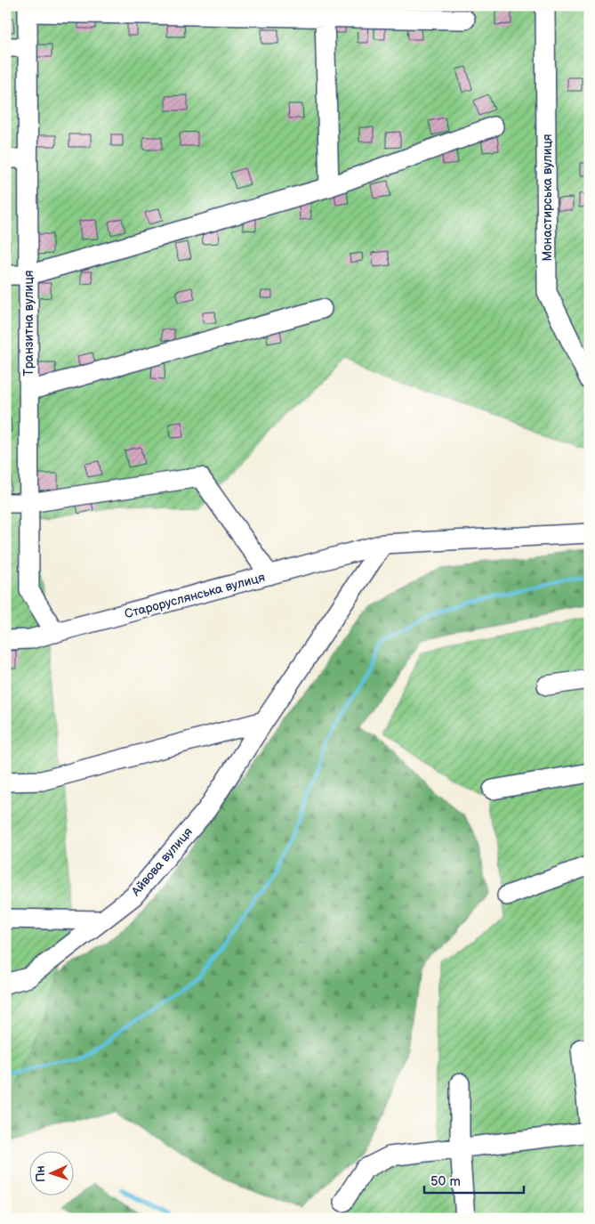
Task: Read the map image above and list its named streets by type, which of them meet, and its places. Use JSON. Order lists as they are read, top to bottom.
{
  "streets": {
    "street": [
      "Монастирська вулиця",
      "Транзитна вулиця",
      "Староруслянська вулиця",
      "Айвова вулиця"
    ]
  },
  "crossings": [
    ["Транзитна вулиця", "Староруслянська вулиця"]
  ],
  "scale_bar": "50 m",
  "north": "left"
}
